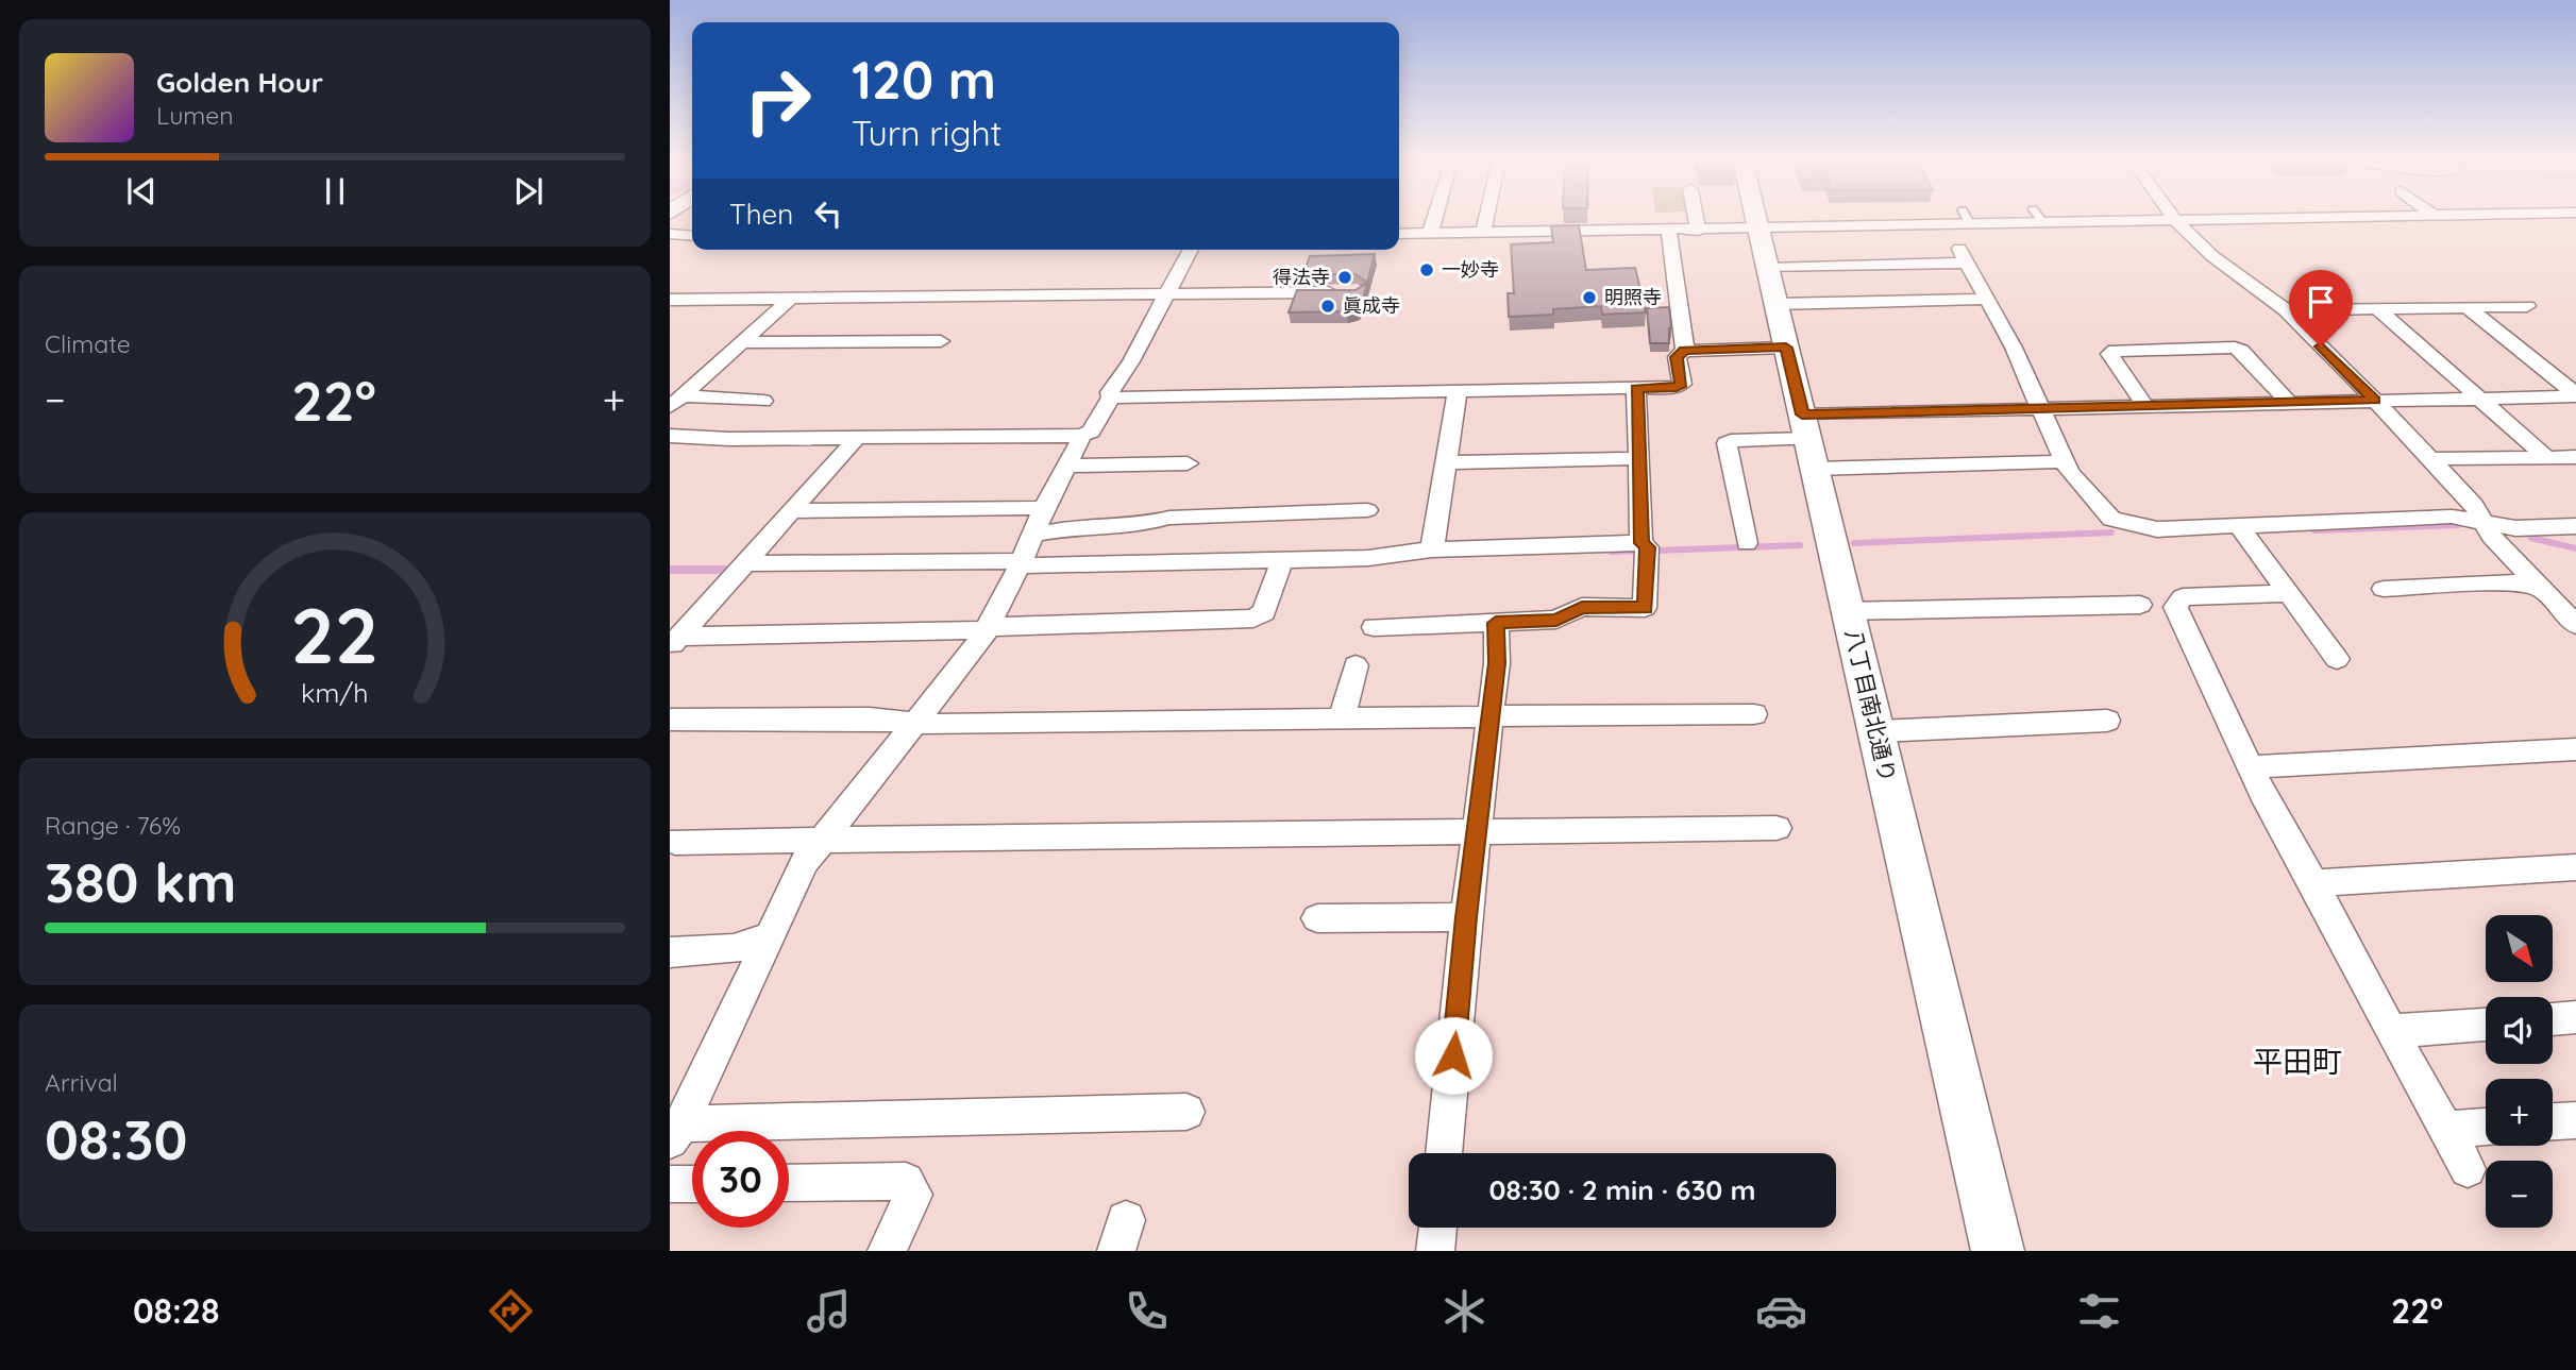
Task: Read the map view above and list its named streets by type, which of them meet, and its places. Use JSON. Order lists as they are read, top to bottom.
{
  "streets": {
    "street": ["八丁目南北通り"]
  },
  "districts": ["平田町"],
  "places": [
    "一妙寺",
    "得法寺",
    "明照寺",
    "眞成寺"
  ],
  "north": "bottom right",
  "page": {
    "turn": ["120 m", "Turn right"],
    "song": ["Golden Hour", "Lumen"],
    "then": "Then",
    "tile": [
      "Climate",
      ["Range · 76%", "380 km"],
      ["Arrival", "08:30"]
    ],
    "heat": ["−", "22°", "+"],
    "map_buttons": ["+", "−"],
    "limit": "30",
    "trip": "08:30 · 2 min · 630 m",
    "tabs": ["08:28", "22°"],
    "gauge": ["22", "km/h"]
  }
}
